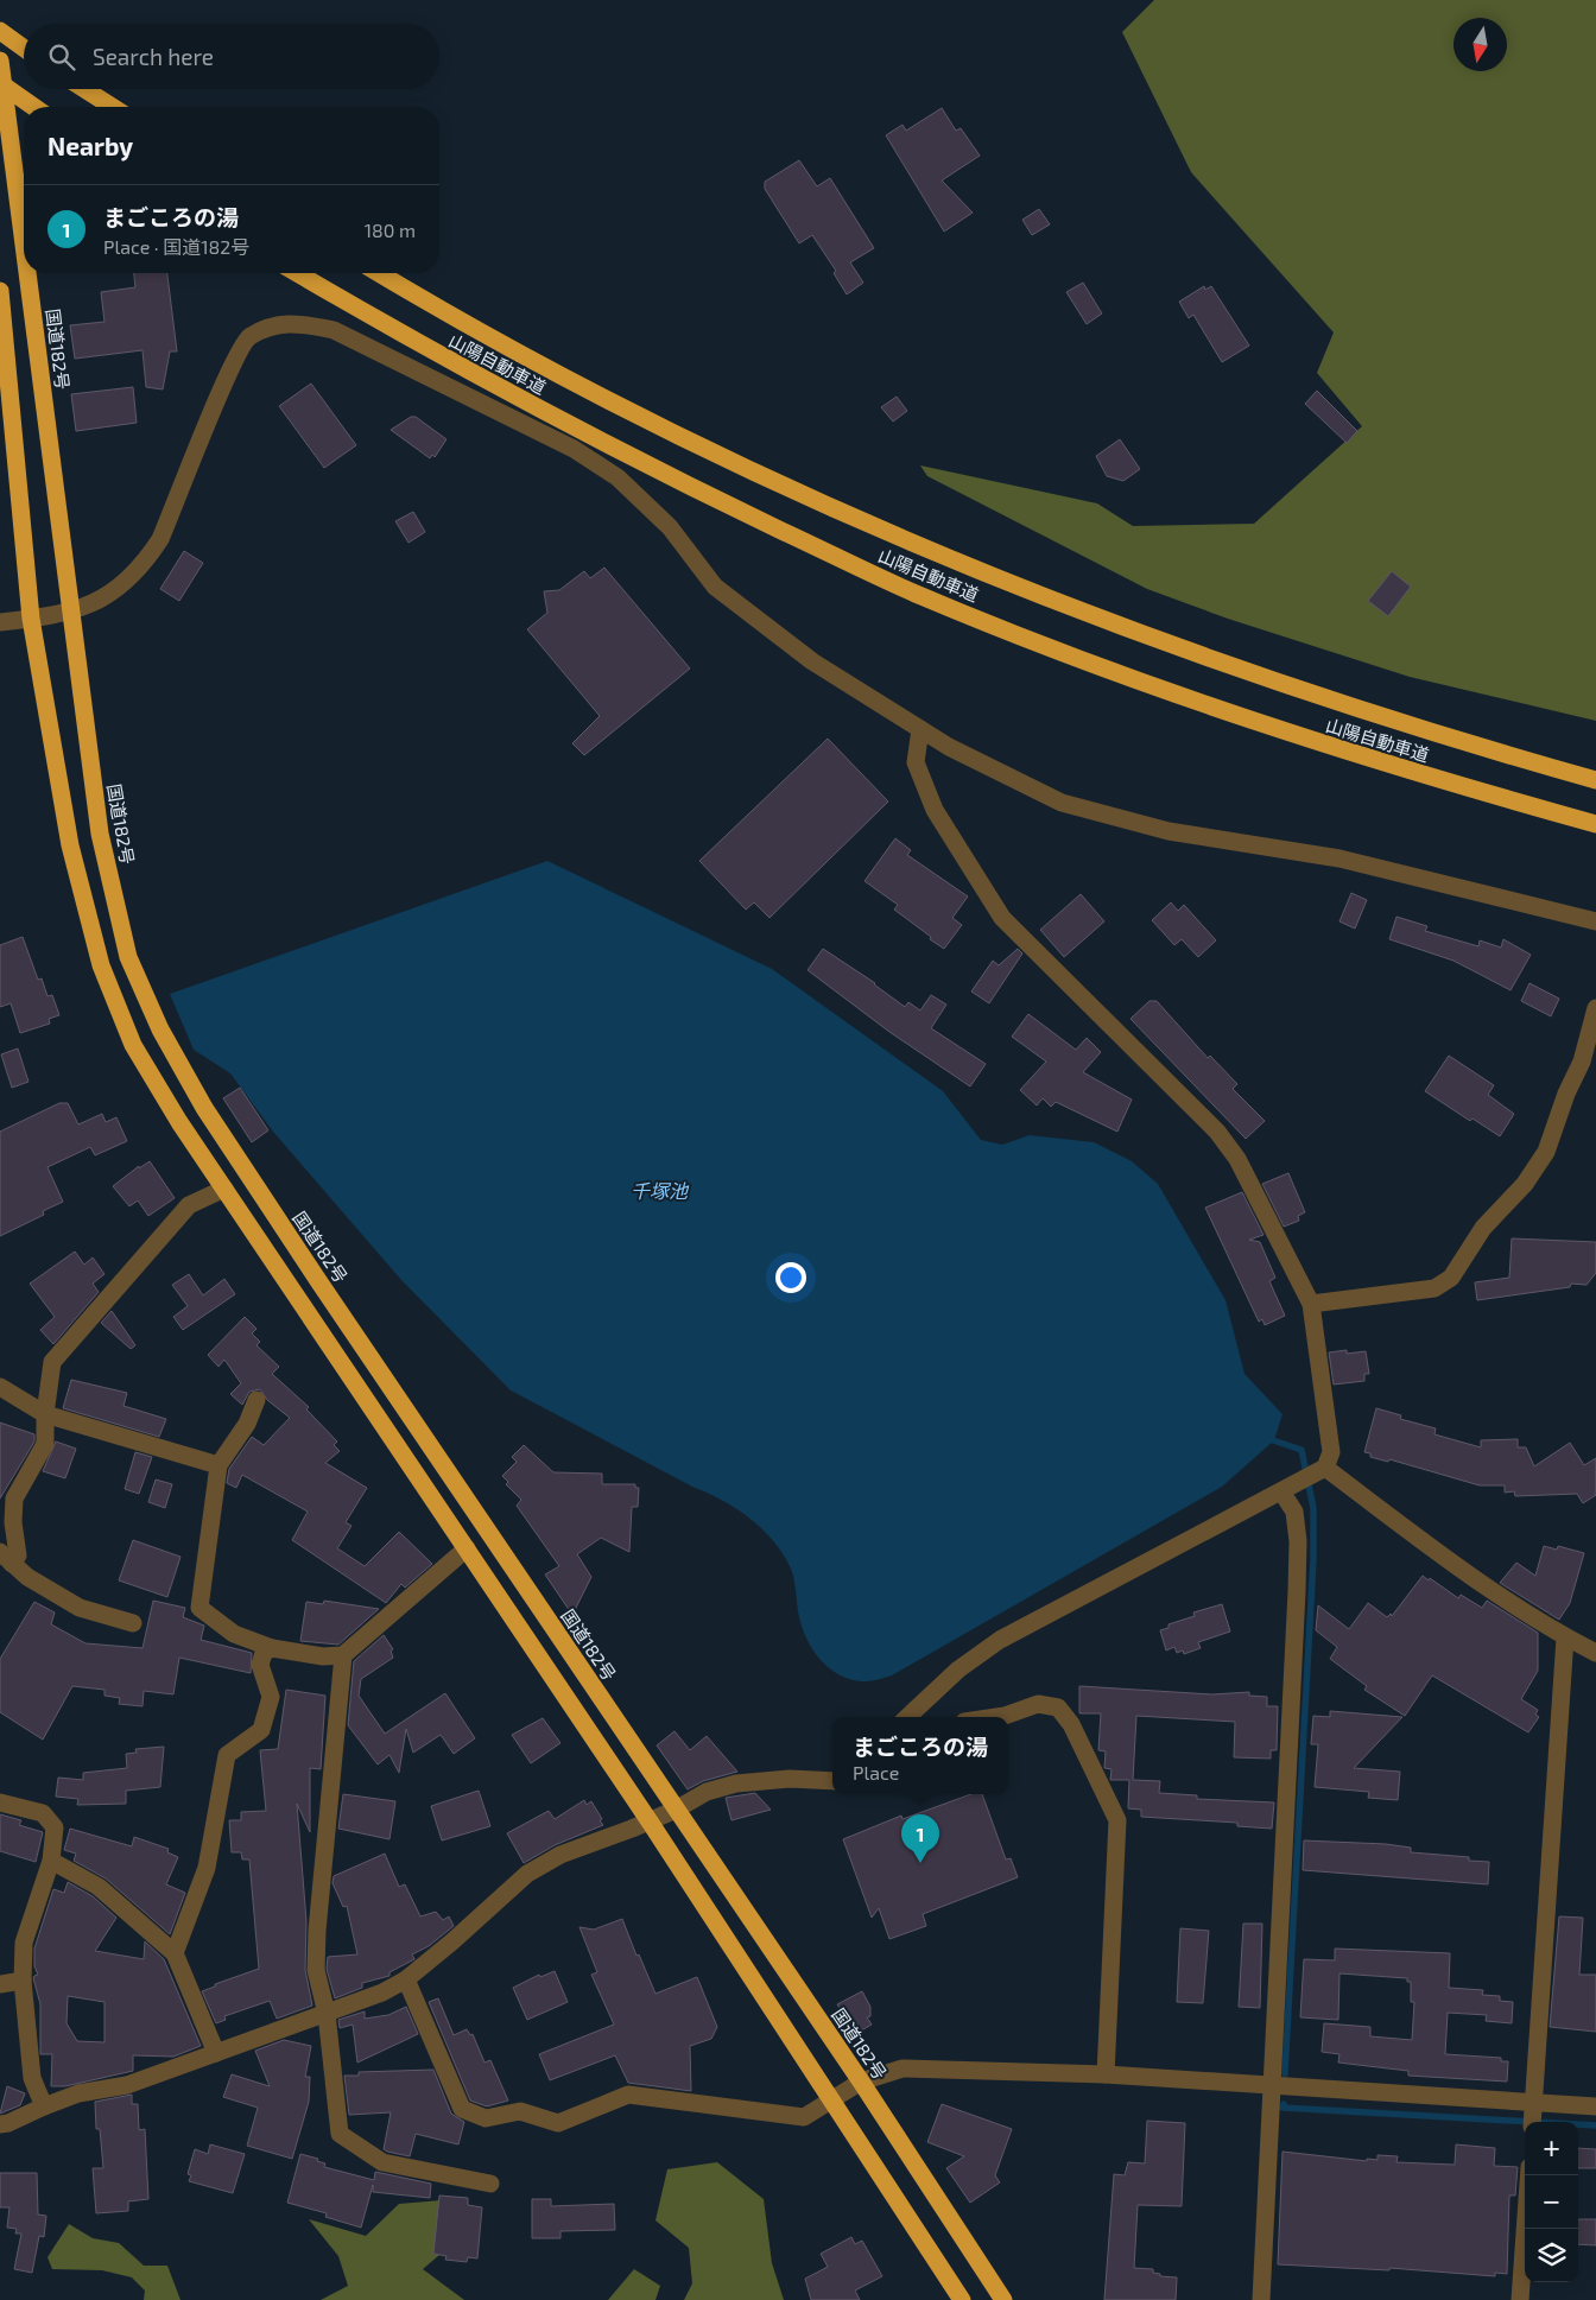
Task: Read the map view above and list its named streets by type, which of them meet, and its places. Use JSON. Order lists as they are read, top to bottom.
{
  "streets": {
    "highway": ["国道182号", "山陽自動車道"]
  },
  "water": ["千塚池"],
  "north": "bottom",
  "page": {
    "search": "Search here",
    "heading": "Nearby",
    "list": [
      {
        "mark": "1",
        "name": "まごころの湯",
        "note": "Place · 国道182号",
        "value": "180 m"
      }
    ],
    "popup": ["まごころの湯", "Place"],
    "pins": "1",
    "map_buttons": ["+", "−"]
  }
}
